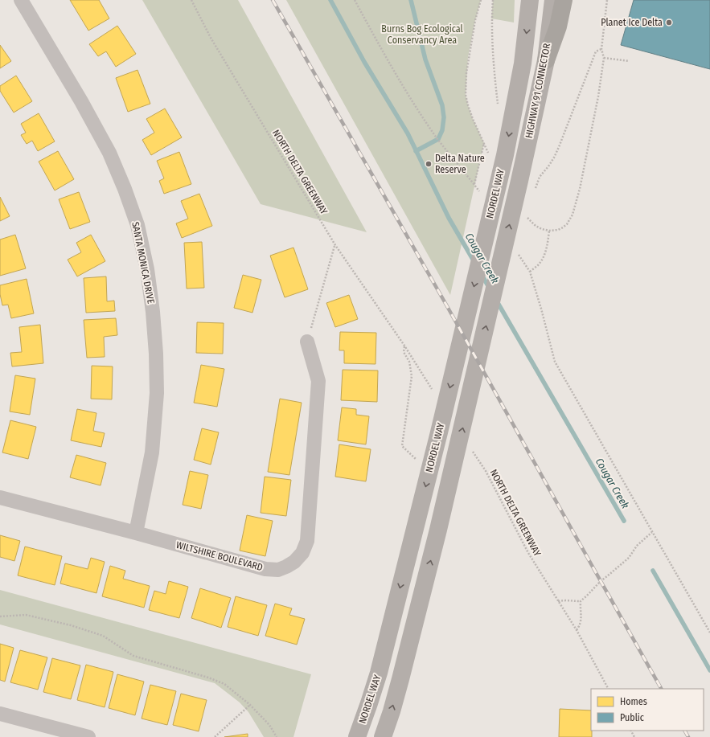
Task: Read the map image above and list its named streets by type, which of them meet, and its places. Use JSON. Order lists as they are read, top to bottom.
{
  "streets": {
    "main road": ["HIGHWAY 91 CONNECTOR", "NORDEL WAY"],
    "street": ["SANTA MONICA DRIVE", "WILTSHIRE BOULEVARD"],
    "path": ["NORTH DELTA GREENWAY"]
  },
  "crossings": [
    ["SANTA MONICA DRIVE", "WILTSHIRE BOULEVARD"]
  ],
  "one_way": ["HIGHWAY 91 CONNECTOR", "NORDEL WAY"],
  "water": ["Cougar Creek"],
  "parks": ["Burns Bog Ecological Conservancy Area"],
  "places": ["Planet Ice Delta", "Delta Nature Reserve"],
  "legend": ["Homes", "Public"]
}
